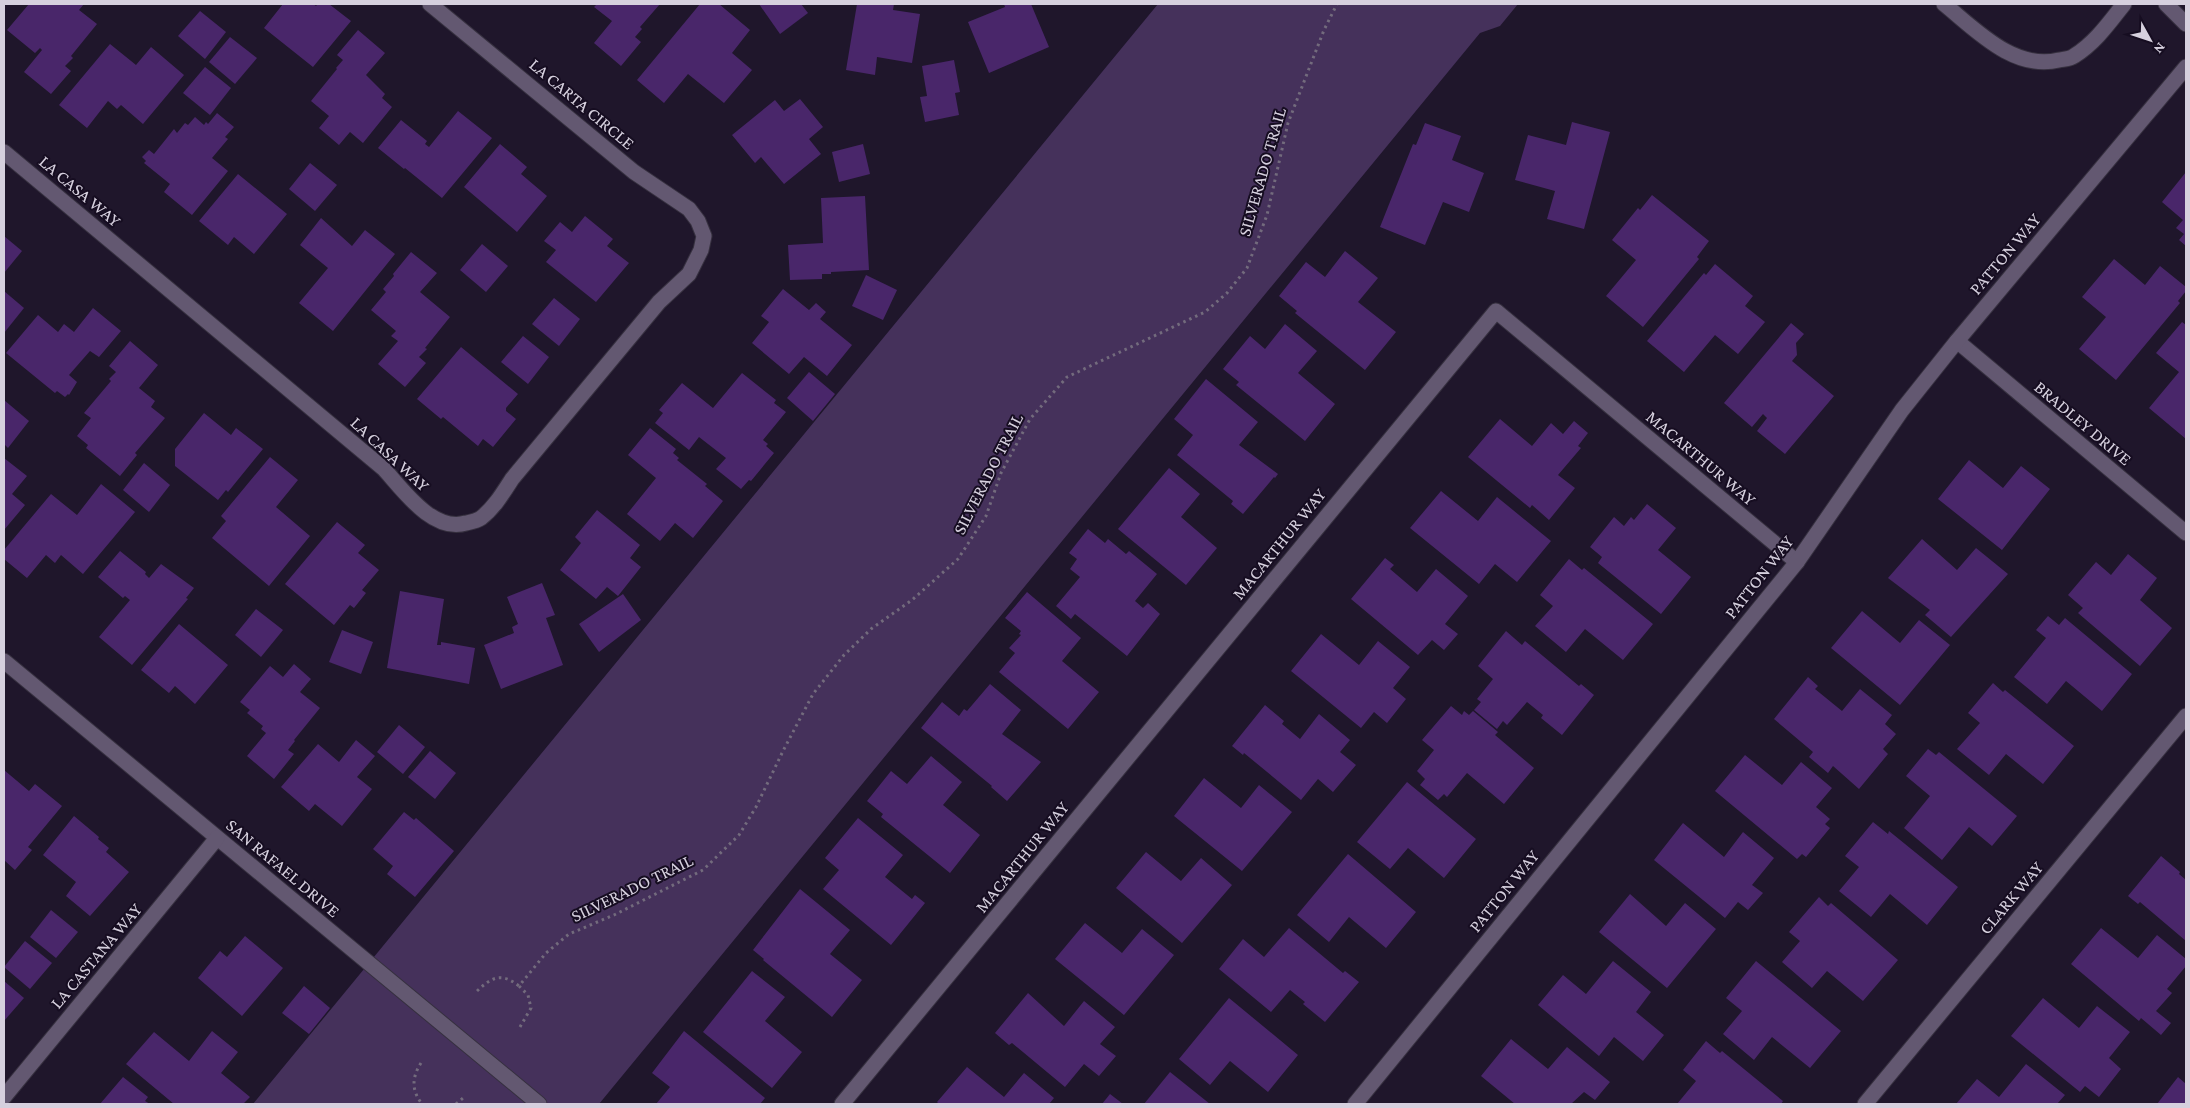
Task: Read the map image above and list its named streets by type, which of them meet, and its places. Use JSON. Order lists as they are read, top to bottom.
{
  "streets": {
    "street": [
      "LA CARTA CIRCLE",
      "LA CASA WAY",
      "PATTON WAY",
      "BRADLEY DRIVE",
      "MACARTHUR WAY",
      "SAN RAFAEL DRIVE",
      "CLARK WAY",
      "LA CASTANA WAY"
    ],
    "path": ["SILVERADO TRAIL"]
  },
  "crossings": [
    ["LA CARTA CIRCLE", "LA CASA WAY"],
    ["PATTON WAY", "BRADLEY DRIVE"],
    ["PATTON WAY", "MACARTHUR WAY"],
    ["SAN RAFAEL DRIVE", "LA CASTANA WAY"]
  ],
  "north": "bottom right"
}
